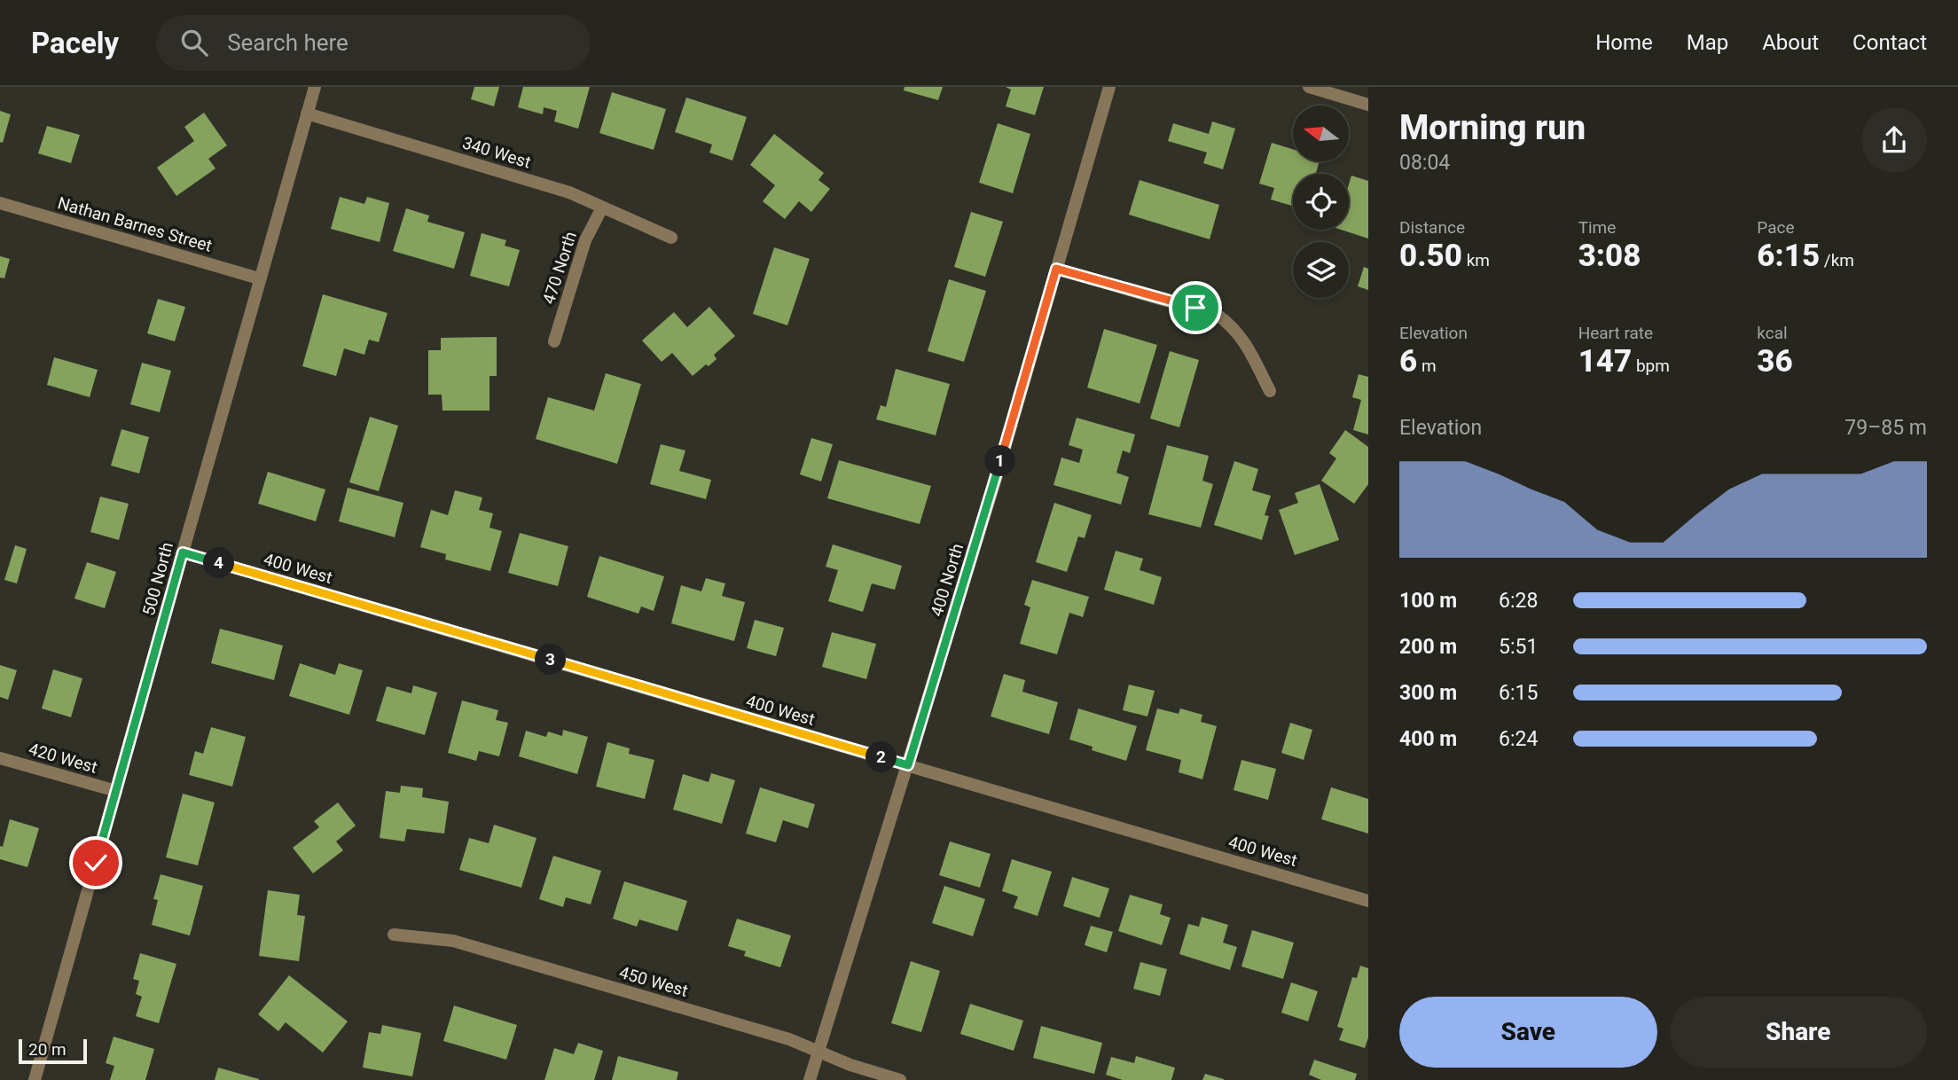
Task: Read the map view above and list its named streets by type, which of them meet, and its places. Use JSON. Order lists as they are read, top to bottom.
{
  "streets": {
    "street": [
      "340 West",
      "Nathan Barnes Street",
      "470 North",
      "400 West",
      "500 North",
      "400 North",
      "420 West",
      "450 West"
    ]
  },
  "crossings": [
    ["340 West", "470 North"],
    ["340 West", "500 North"],
    ["Nathan Barnes Street", "500 North"],
    ["400 West", "500 North"],
    ["400 West", "400 North"],
    ["500 North", "420 West"],
    ["400 North", "450 West"]
  ],
  "scale_bar": "20 m",
  "north": "left",
  "page": {
    "header": "Pacely",
    "search": "Search here",
    "nav": [
      "Home",
      "Map",
      "About",
      "Contact"
    ],
    "heading": ["Morning run", "08:04"],
    "stats": [
      ["Distance", "0.50 km"],
      ["Time", "3:08"],
      ["Pace", "6:15 /km"],
      ["Elevation", "6 m"],
      ["Heart rate", "147 bpm"],
      ["kcal", "36"]
    ],
    "chart": ["Elevation", "79–85 m"],
    "pins": [
      "1",
      "4",
      "3",
      "2"
    ],
    "list": [
      {
        "name": "100 m",
        "note": "6:28"
      },
      {
        "name": "200 m",
        "note": "5:51"
      },
      {
        "name": "300 m",
        "note": "6:15"
      },
      {
        "name": "400 m",
        "note": "6:24"
      }
    ],
    "buttons": ["Save", "Share"],
    "scale": "20 m"
  }
}
